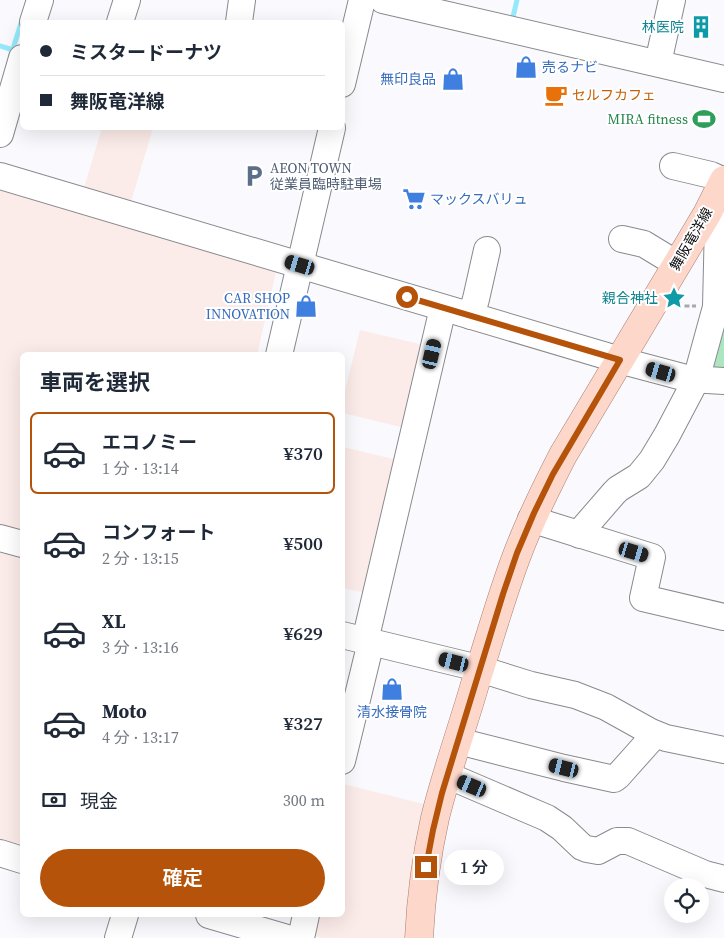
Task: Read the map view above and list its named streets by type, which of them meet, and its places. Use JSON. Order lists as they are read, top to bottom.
{
  "streets": {
    "main road": ["舞阪竜洋線"]
  },
  "places": {
    "building": ["林医院"],
    "shop": [
      "売るナビ",
      "無印良品",
      "CAR SHOP INNOVATION",
      "清水接骨院"
    ],
    "cafe": ["セルフカフェ"],
    "sports": ["MIRA fitness"],
    "parking": ["AEON TOWN 従業員臨時駐車場"],
    "supermarket": ["マックスバリュ"],
    "place": ["親合神社"]
  },
  "page": {
    "banner": ["ミスタードーナツ", "舞阪竜洋線"],
    "heading": "車両を選択",
    "list": [
      {
        "name": "エコノミー",
        "note": "1 分 · 13:14",
        "value": "¥370"
      },
      {
        "name": "コンフォート",
        "note": "2 分 · 13:15",
        "value": "¥500"
      },
      {
        "name": "XL",
        "note": "3 分 · 13:16",
        "value": "¥629"
      },
      {
        "name": "Moto",
        "note": "4 分 · 13:17",
        "value": "¥327"
      }
    ],
    "pay": ["現金", "300 m"],
    "buttons": "確定",
    "bubble": "1 分"
  }
}
